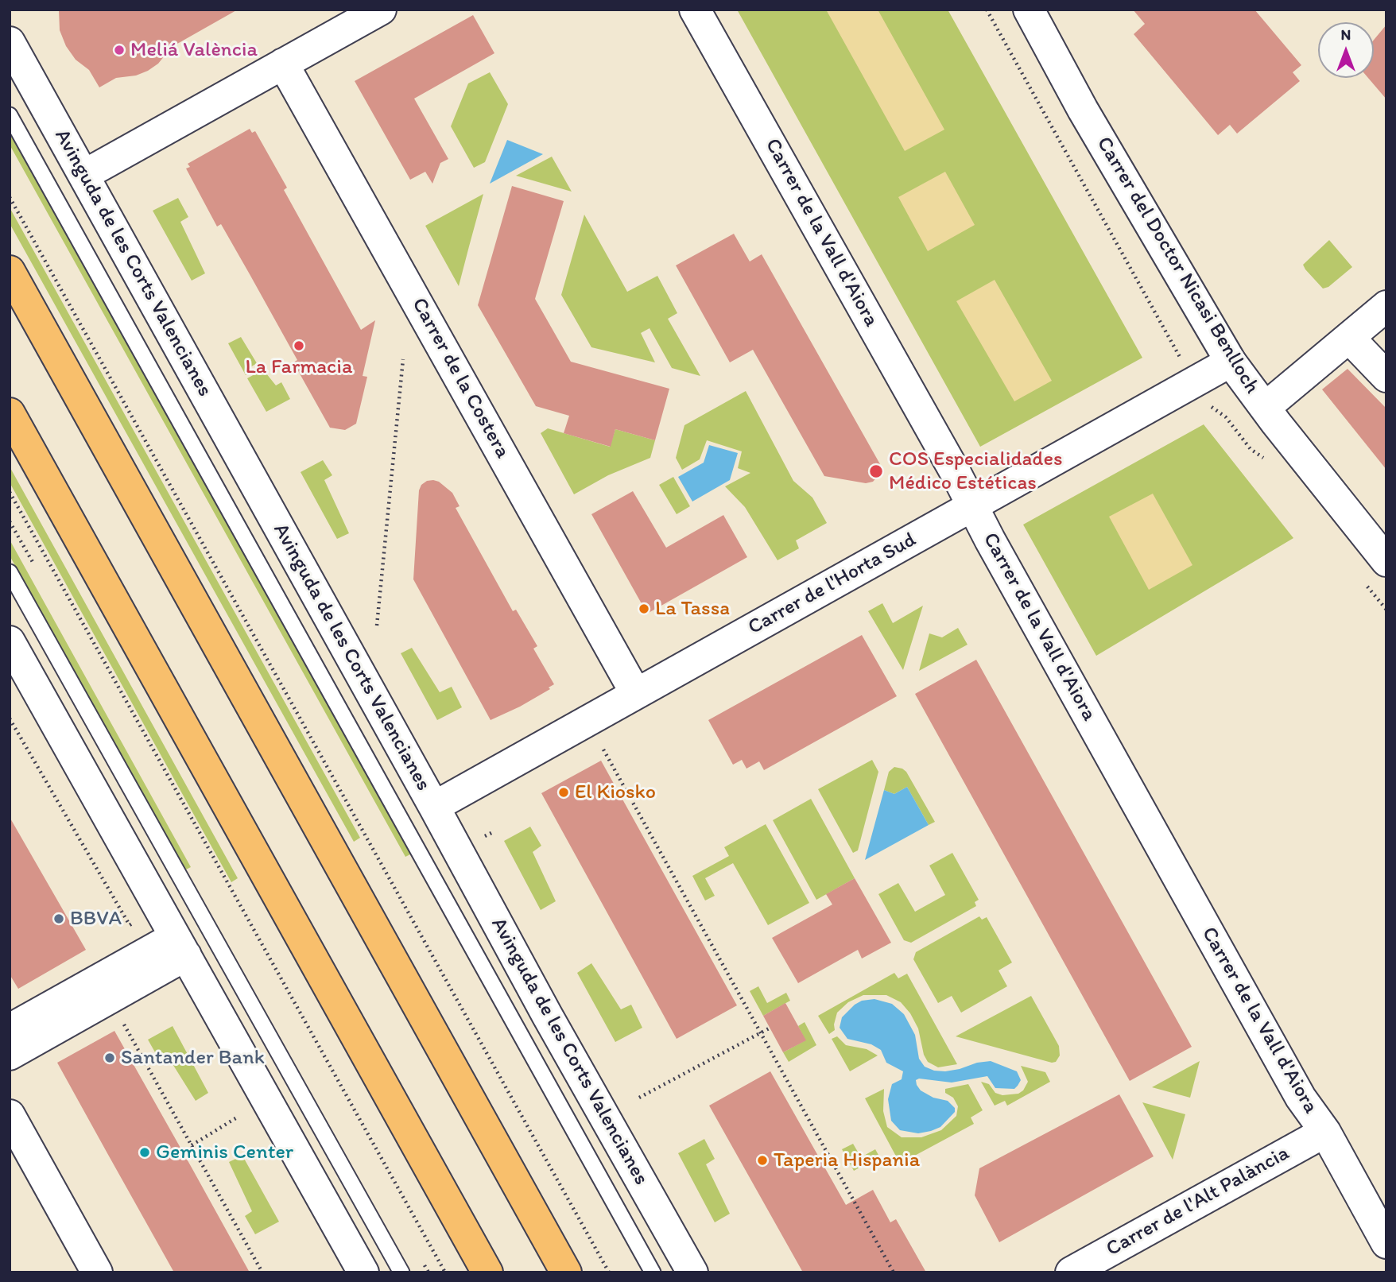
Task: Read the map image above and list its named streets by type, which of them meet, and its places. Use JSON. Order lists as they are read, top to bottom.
{
  "streets": {
    "street": [
      "Carrer de la Vall d'Aiora",
      "Avinguda de les Corts Valencianes",
      "Carrer del Doctor Nicasi Benlloch",
      "Carrer de la Costera",
      "Carrer de l'Horta Sud",
      "Carrer de l'Alt Palància"
    ]
  },
  "crossings": [
    ["Carrer de la Vall d'Aiora", "Carrer de l'Horta Sud"],
    ["Carrer de la Vall d'Aiora", "Carrer de l'Alt Palància"],
    ["Avinguda de les Corts Valencianes", "Carrer de l'Horta Sud"],
    ["Carrer del Doctor Nicasi Benlloch", "Carrer de l'Horta Sud"],
    ["Carrer de la Costera", "Carrer de l'Horta Sud"]
  ],
  "places": [
    "Meliá València",
    "La Farmacia",
    "COS Especialidades Médico Estéticas",
    "La Tassa",
    "El Kiosko",
    "BBVA",
    "Santander Bank",
    "Geminis Center",
    "Taperia Hispania"
  ],
  "north": "top"
}
